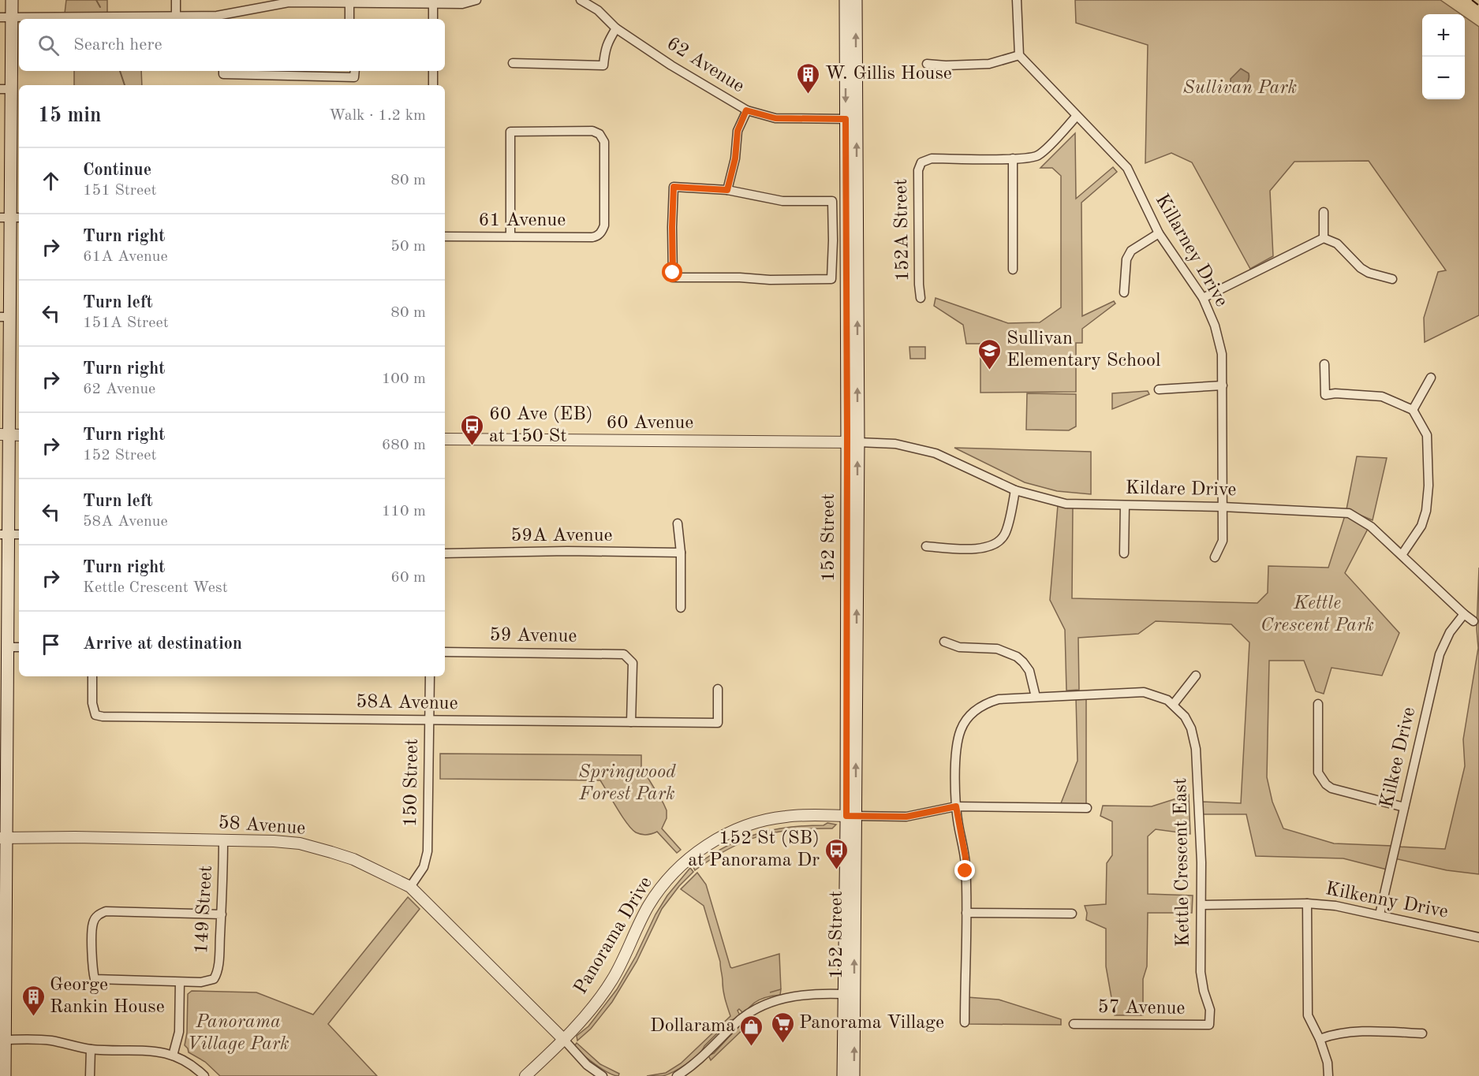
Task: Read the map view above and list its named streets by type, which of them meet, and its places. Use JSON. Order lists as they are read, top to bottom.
{
  "streets": {
    "main road": ["152 Street"],
    "street": [
      "62 Avenue",
      "61 Avenue",
      "152A Street",
      "Killarney Drive",
      "60 Avenue",
      "Kildare Drive",
      "59A Avenue",
      "59 Avenue",
      "58A Avenue",
      "Kilkee Drive",
      "150 Street",
      "58 Avenue",
      "Kettle Crescent East",
      "Kilkenny Drive",
      "149 Street",
      "Panorama Drive",
      "57 Avenue"
    ]
  },
  "crossings": [
    ["62 Avenue", "152 Street"],
    ["Killarney Drive", "Kildare Drive"],
    ["60 Avenue", "Kildare Drive"],
    ["60 Avenue", "152 Street"],
    ["Kildare Drive", "152 Street"],
    ["Kildare Drive", "Kilkee Drive"],
    ["152 Street", "Panorama Drive"],
    ["59 Avenue", "58A Avenue"],
    ["58A Avenue", "150 Street"],
    ["Kilkee Drive", "Kilkenny Drive"],
    ["150 Street", "58 Avenue"],
    ["58 Avenue", "149 Street"],
    ["58 Avenue", "Panorama Drive"],
    ["Kettle Crescent East", "Kilkenny Drive"],
    ["Kettle Crescent East", "57 Avenue"]
  ],
  "parks": [
    "Sullivan Park",
    "Kettle Crescent Park",
    "Springwood Forest Park",
    "Panorama Village Park"
  ],
  "places": {
    "building": ["W. Gillis House", "George Rankin House"],
    "school or university": ["Sullivan Elementary School"],
    "bus stop": ["60 Ave (EB) at 150 St", "152 St (SB) at Panorama Dr"],
    "supermarket": ["Panorama Village"],
    "shop": ["Dollarama"]
  },
  "page": {
    "map_buttons": ["+", "−"],
    "search": "Search here",
    "heading": ["15 min", "Walk · 1.2 km"],
    "list": [
      ["Continue", "151 Street", "80 m"],
      ["Turn right", "61A Avenue", "50 m"],
      ["Turn left", "151A Street", "80 m"],
      ["Turn right", "62 Avenue", "100 m"],
      ["Turn right", "152 Street", "680 m"],
      ["Turn left", "58A Avenue", "110 m"],
      ["Turn right", "Kettle Crescent West", "60 m"],
      "Arrive at destination"
    ]
  }
}
